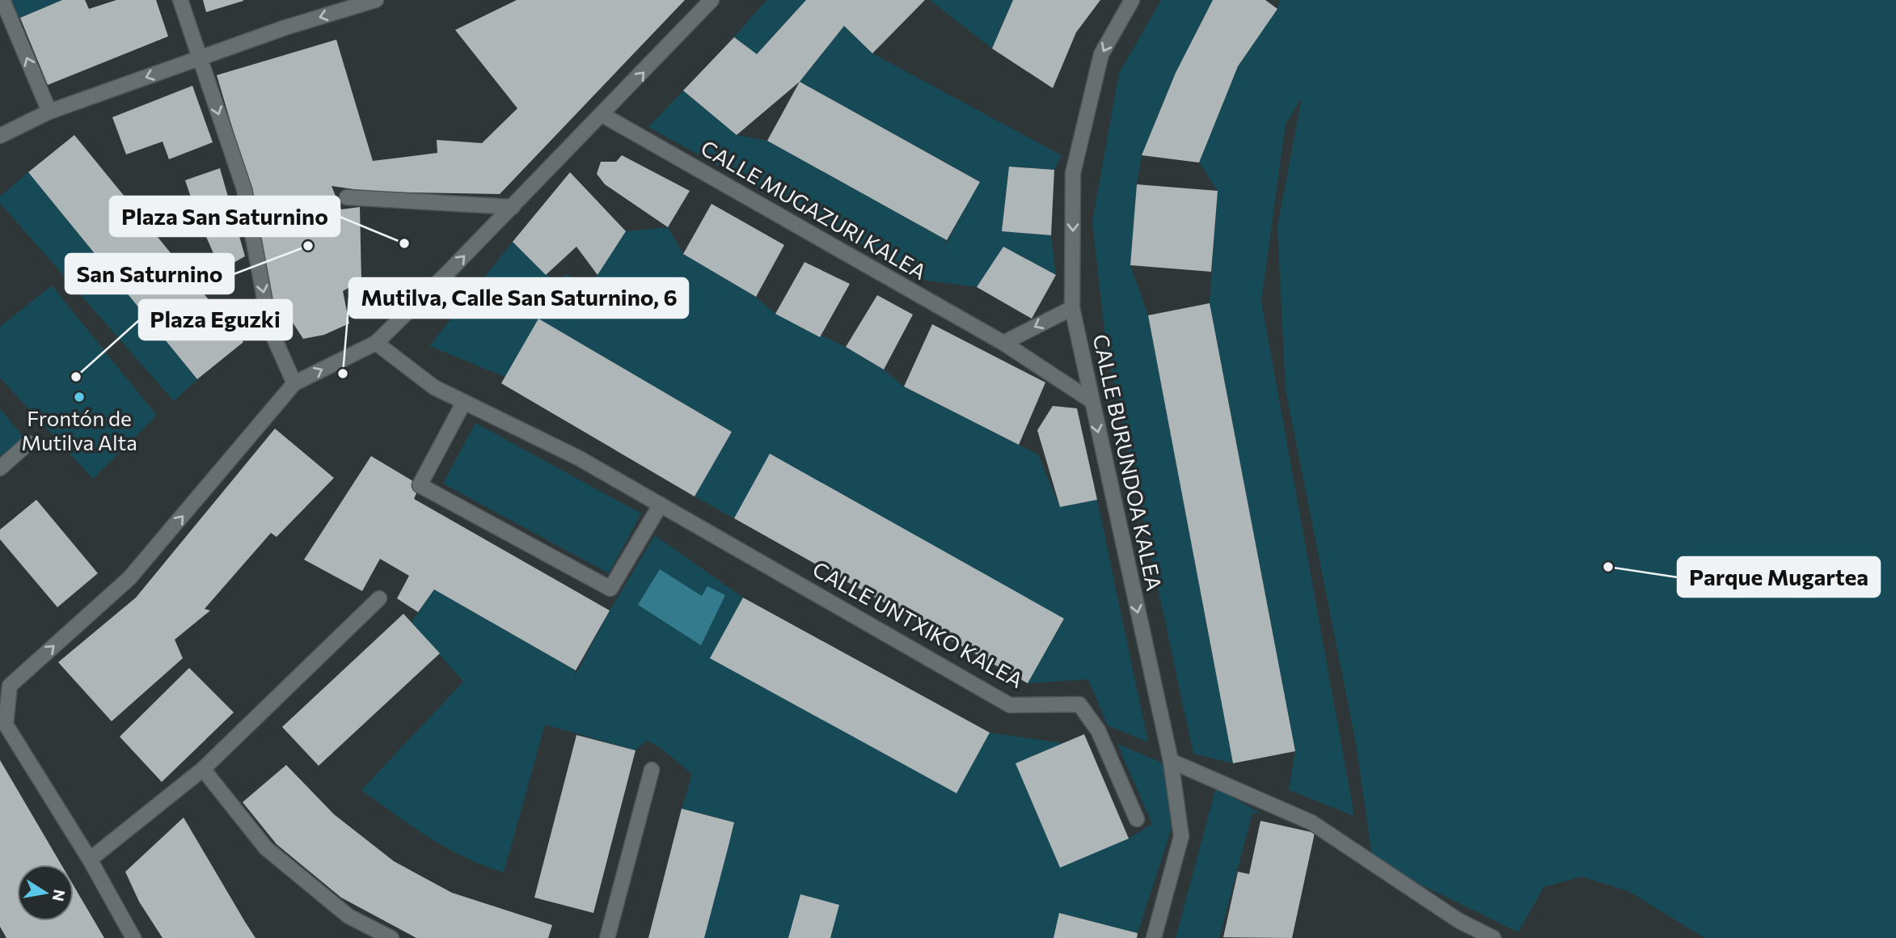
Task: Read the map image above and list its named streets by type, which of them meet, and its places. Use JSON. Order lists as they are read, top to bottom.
{
  "streets": {
    "street": ["CALLE MUGAZURI KALEA", "CALLE BURUNDOA KALEA", "CALLE UNTXIKO KALEA"]
  },
  "crossings": [
    ["CALLE MUGAZURI KALEA", "CALLE BURUNDOA KALEA"]
  ],
  "one_way": ["CALLE BURUNDOA KALEA"],
  "places": [
    "Plaza San Saturnino",
    "San Saturnino",
    "Mutilva, Calle San Saturnino, 6",
    "Plaza Eguzki",
    "Frontón de Mutilva Alta",
    "Parque Mugartea"
  ],
  "north": "right"
}
